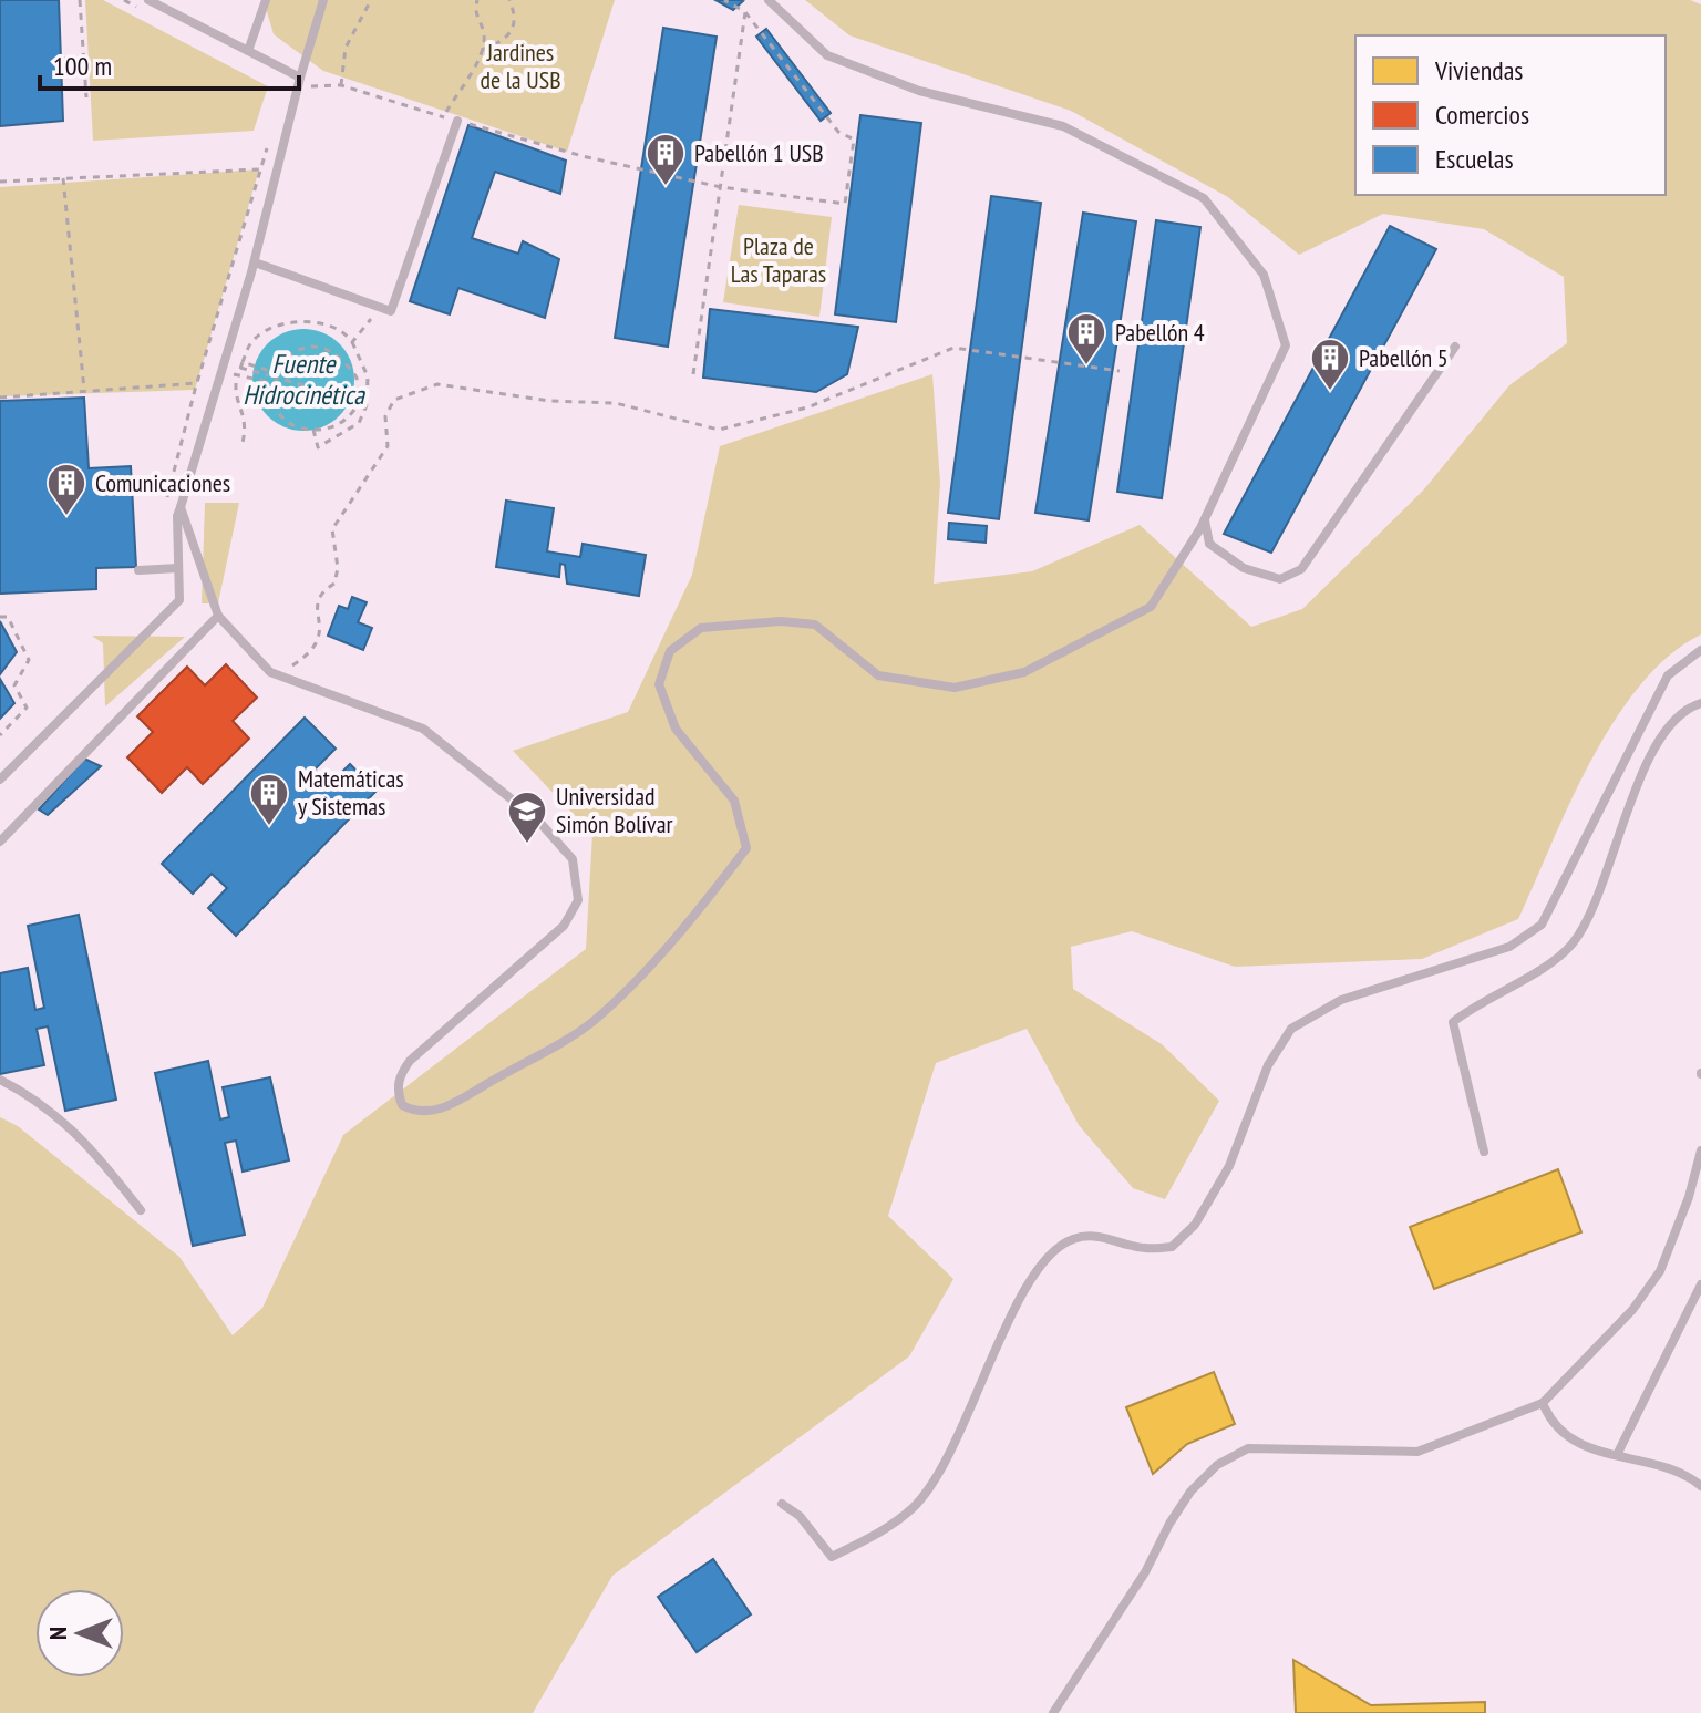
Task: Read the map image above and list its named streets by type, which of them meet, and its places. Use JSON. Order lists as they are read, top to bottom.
{
  "water": ["Fuente Hidrocinética"],
  "parks": ["Jardines de la USB", "Plaza de Las Taparas"],
  "places": {
    "building": [
      "Pabellón 1 USB",
      "Pabellón 4",
      "Pabellón 5",
      "Comunicaciones",
      "Matemáticas y Sistemas"
    ],
    "school or university": ["Universidad Simón Bolívar"]
  },
  "legend": ["Viviendas", "Comercios", "Escuelas"],
  "scale_bar": "100 m",
  "north": "left"
}
